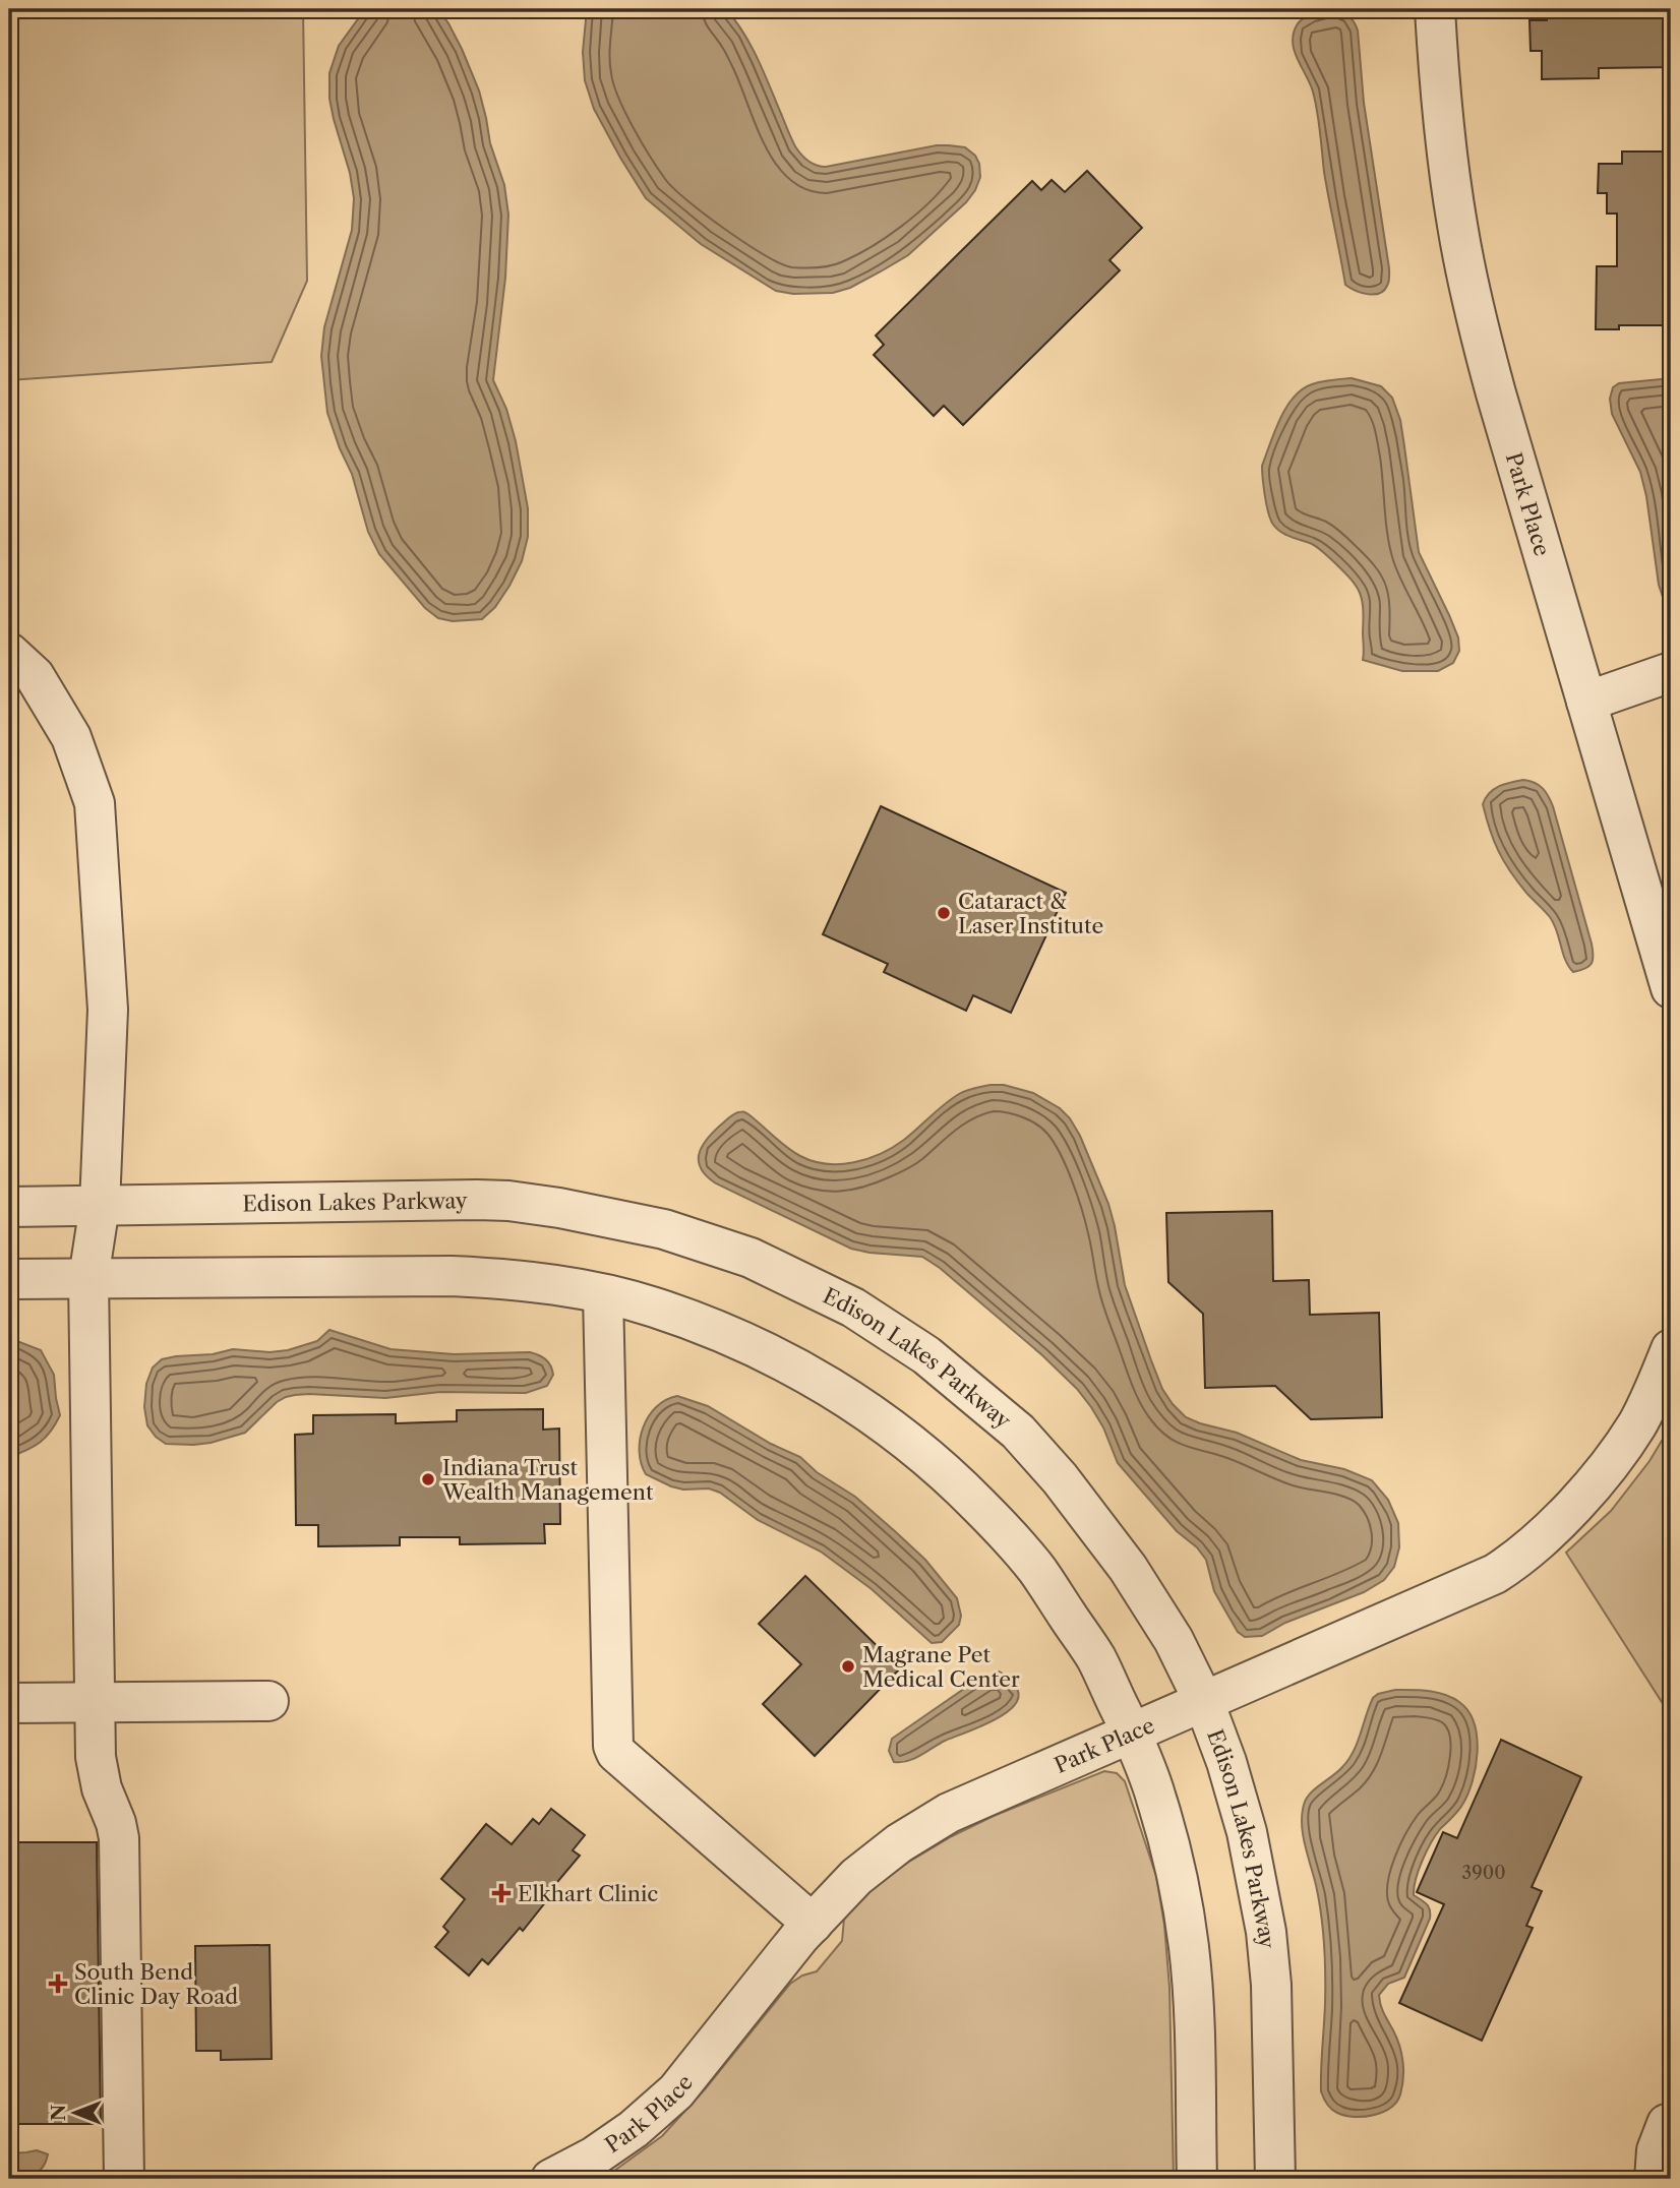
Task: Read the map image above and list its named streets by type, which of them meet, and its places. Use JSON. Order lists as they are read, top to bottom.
{
  "streets": {
    "street": ["Park Place", "Edison Lakes Parkway"]
  },
  "crossings": [
    ["Park Place", "Edison Lakes Parkway"]
  ],
  "places": {
    "other": ["Cataract & Laser Institute", "Indiana Trust Wealth Management", "Magrane Pet Medical Center"],
    "health": ["Elkhart Clinic", "South Bend Clinic Day Road"]
  },
  "house_numbers": ["3900"],
  "north": "left"
}
